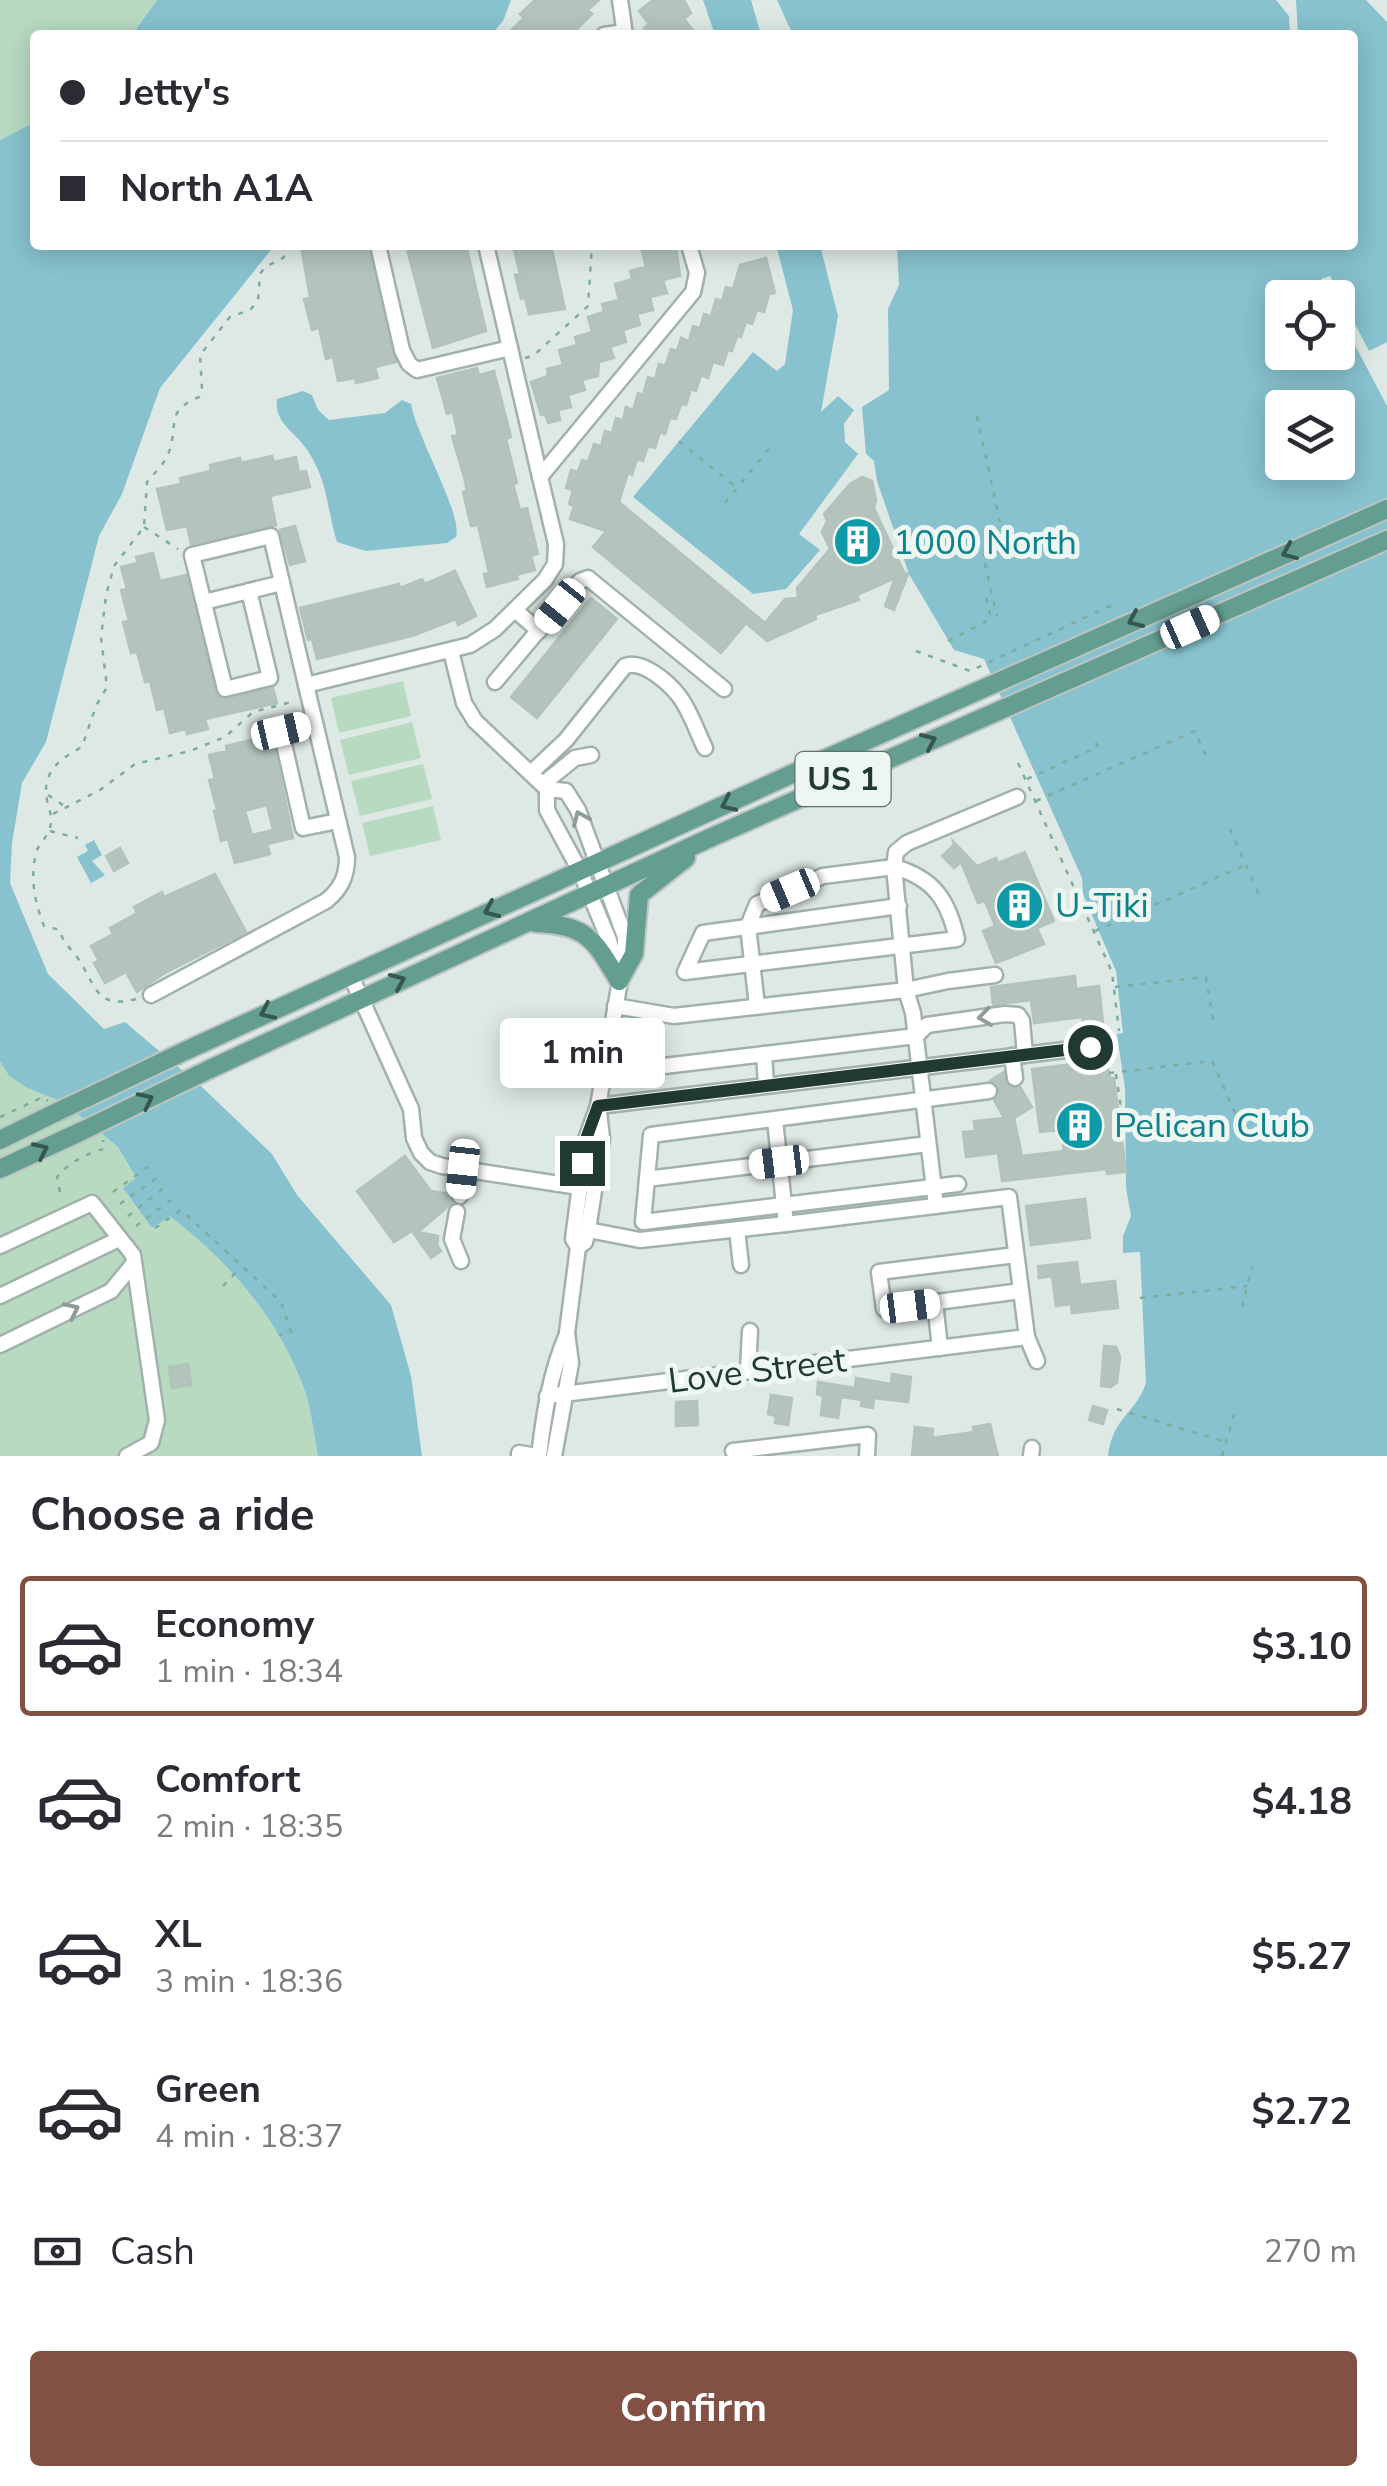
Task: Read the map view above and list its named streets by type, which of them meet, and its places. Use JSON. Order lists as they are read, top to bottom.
{
  "streets": {
    "main road": ["US 1"],
    "street": ["Love Street"]
  },
  "places": {
    "building": ["1000 North", "U-Tiki", "Pelican Club"]
  },
  "page": {
    "banner": ["Jetty's", "North A1A"],
    "bubble": "1 min",
    "heading": "Choose a ride",
    "list": [
      {
        "name": "Economy",
        "note": "1 min · 18:34",
        "value": "$3.10"
      },
      {
        "name": "Comfort",
        "note": "2 min · 18:35",
        "value": "$4.18"
      },
      {
        "name": "XL",
        "note": "3 min · 18:36",
        "value": "$5.27"
      },
      {
        "name": "Green",
        "note": "4 min · 18:37",
        "value": "$2.72"
      }
    ],
    "pay": ["Cash", "270 m"],
    "buttons": "Confirm"
  }
}
